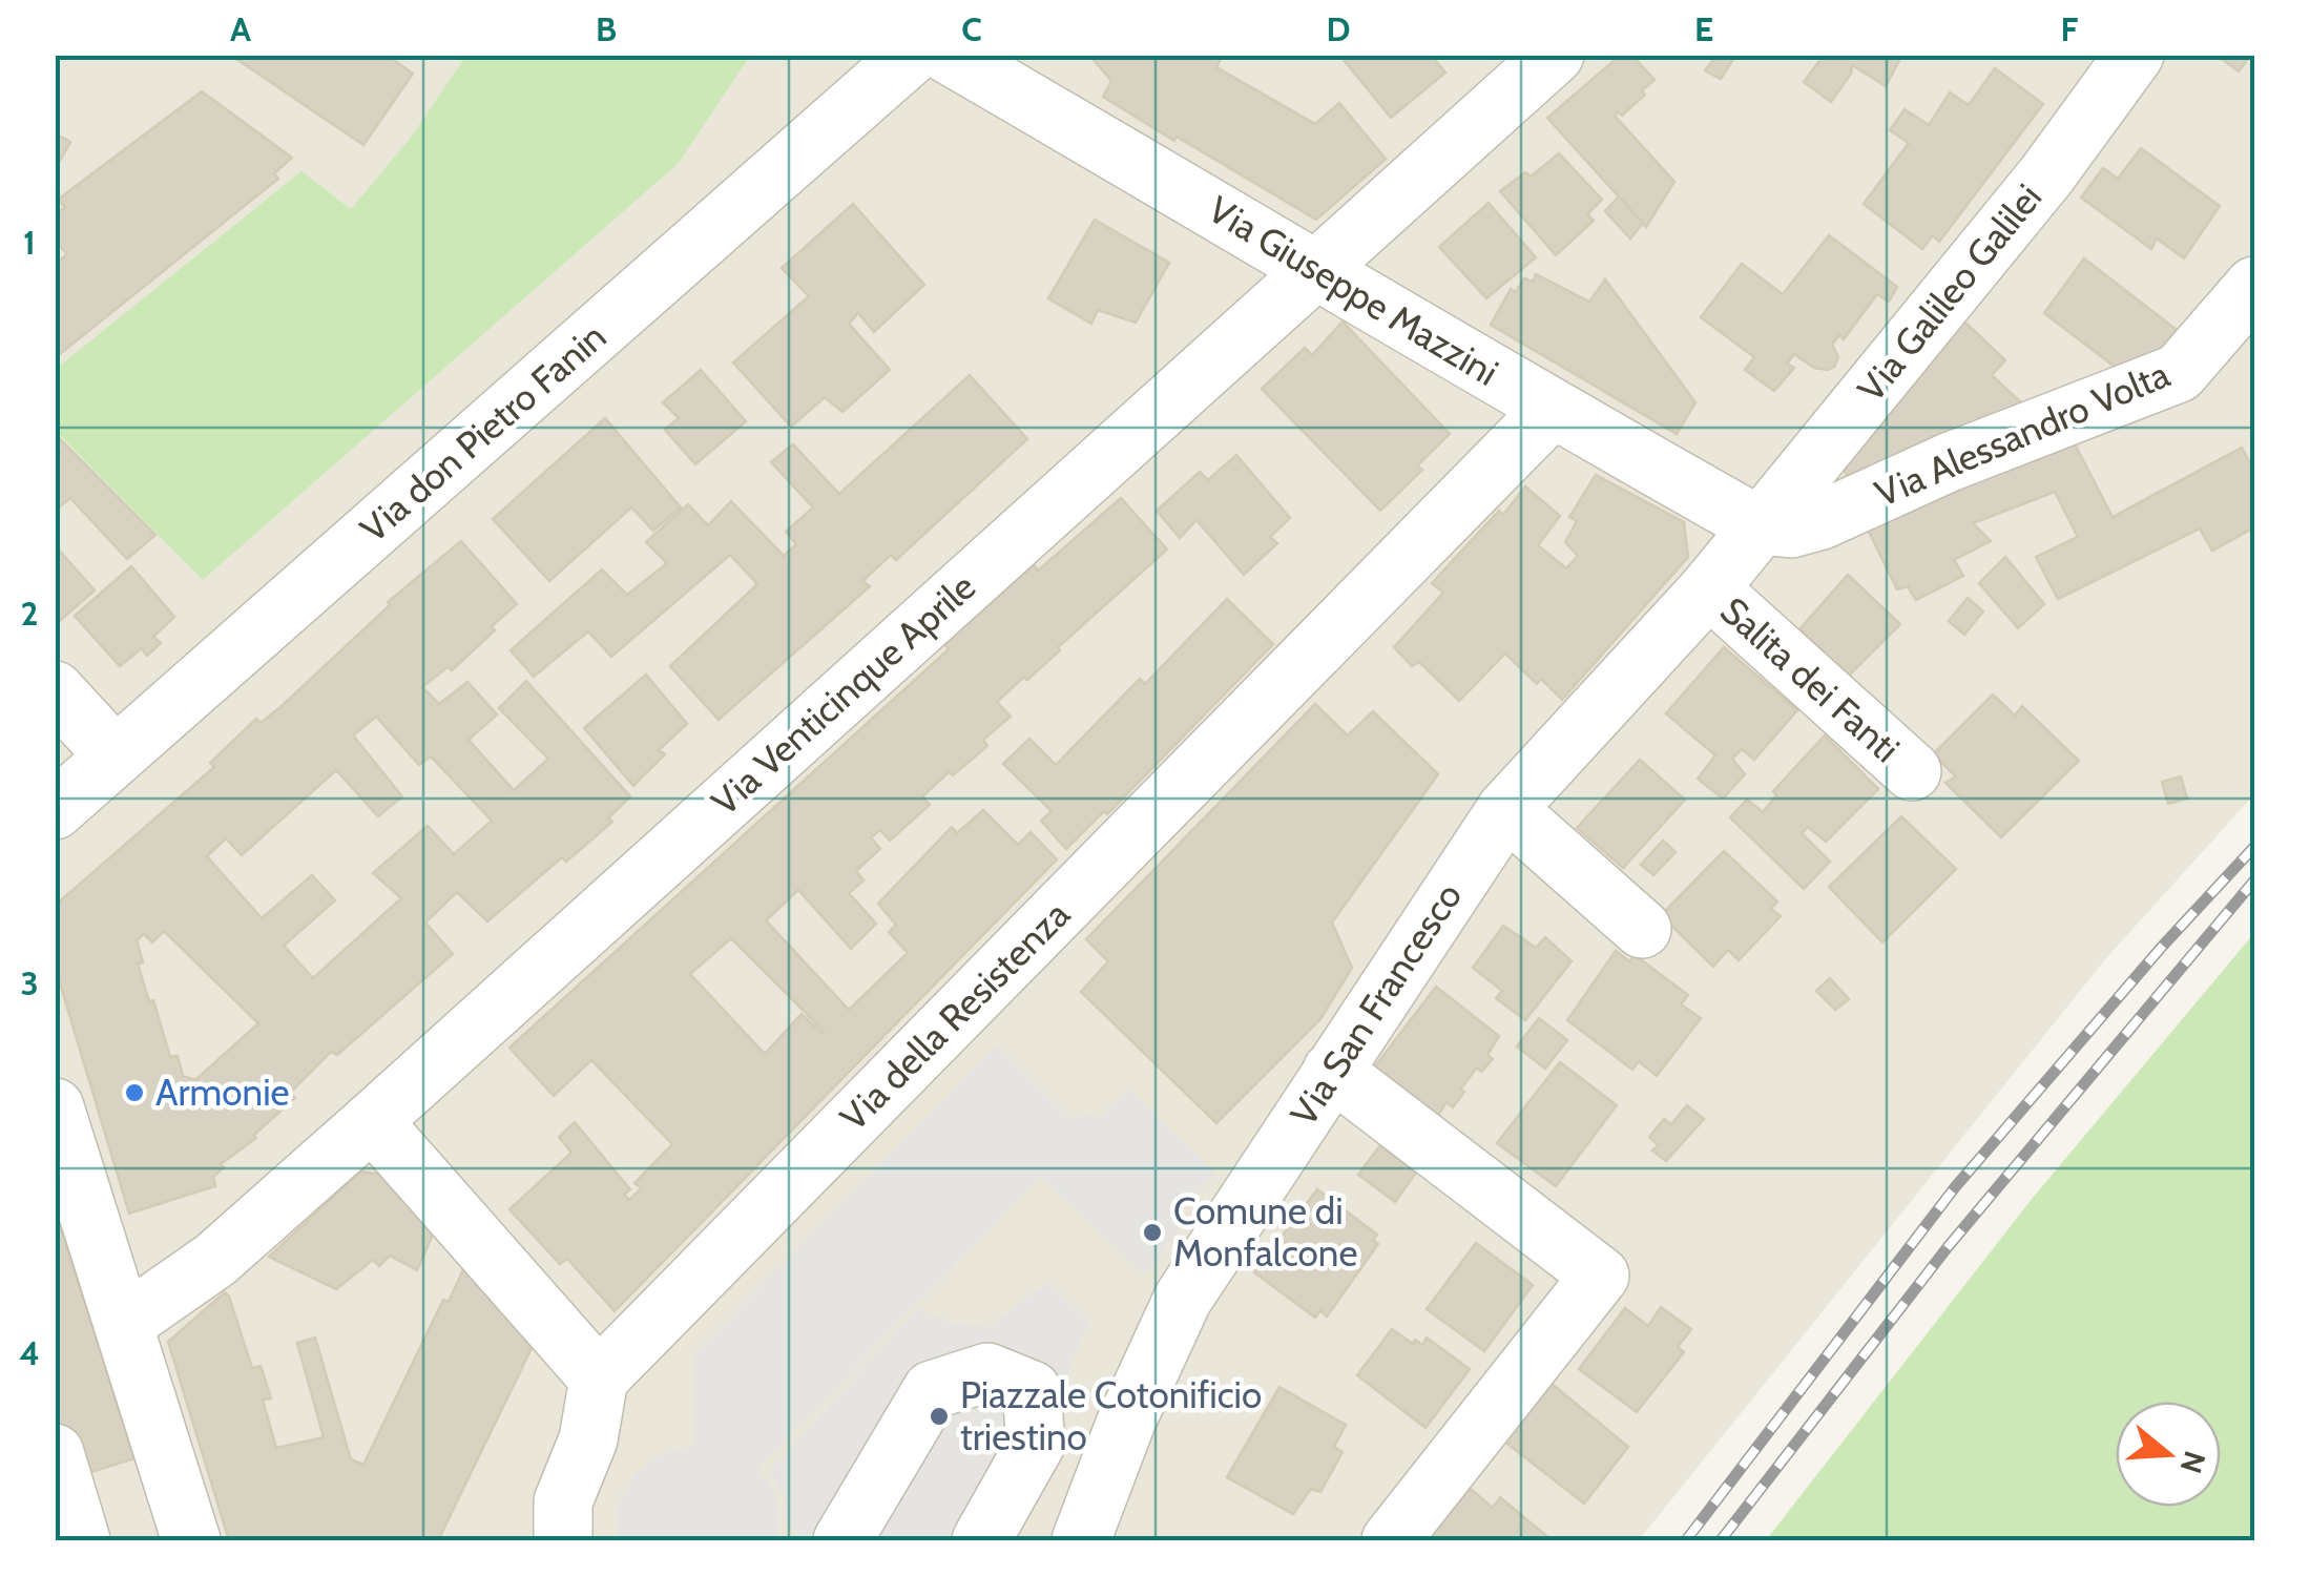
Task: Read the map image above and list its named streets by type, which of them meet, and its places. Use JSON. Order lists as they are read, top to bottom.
{
  "streets": {
    "street": [
      "Via Giuseppe Mazzini",
      "Via Galileo Galilei",
      "Via don Pietro Fanin",
      "Via Alessandro Volta",
      "Salita dei Fanti",
      "Via Venticinque Aprile",
      "Via San Francesco",
      "Via della Resistenza"
    ]
  },
  "crossings": [
    ["Via Giuseppe Mazzini", "Via Galileo Galilei"],
    ["Via Giuseppe Mazzini", "Via Alessandro Volta"],
    ["Via Giuseppe Mazzini", "Via Venticinque Aprile"],
    ["Via Giuseppe Mazzini", "Via San Francesco"],
    ["Via Giuseppe Mazzini", "Via della Resistenza"],
    ["Via Galileo Galilei", "Via Alessandro Volta"],
    ["Via Galileo Galilei", "Via San Francesco"],
    ["Via Alessandro Volta", "Via San Francesco"],
    ["Salita dei Fanti", "Via San Francesco"]
  ],
  "places": ["Armonie", "Comune di Monfalcone", "Piazzale Cotonificio triestino"],
  "north": "right",
  "grid": {
    "columns": [
      "A",
      "B",
      "C",
      "D",
      "E",
      "F"
    ],
    "rows": [
      "1",
      "2",
      "3",
      "4"
    ]
  }
}
